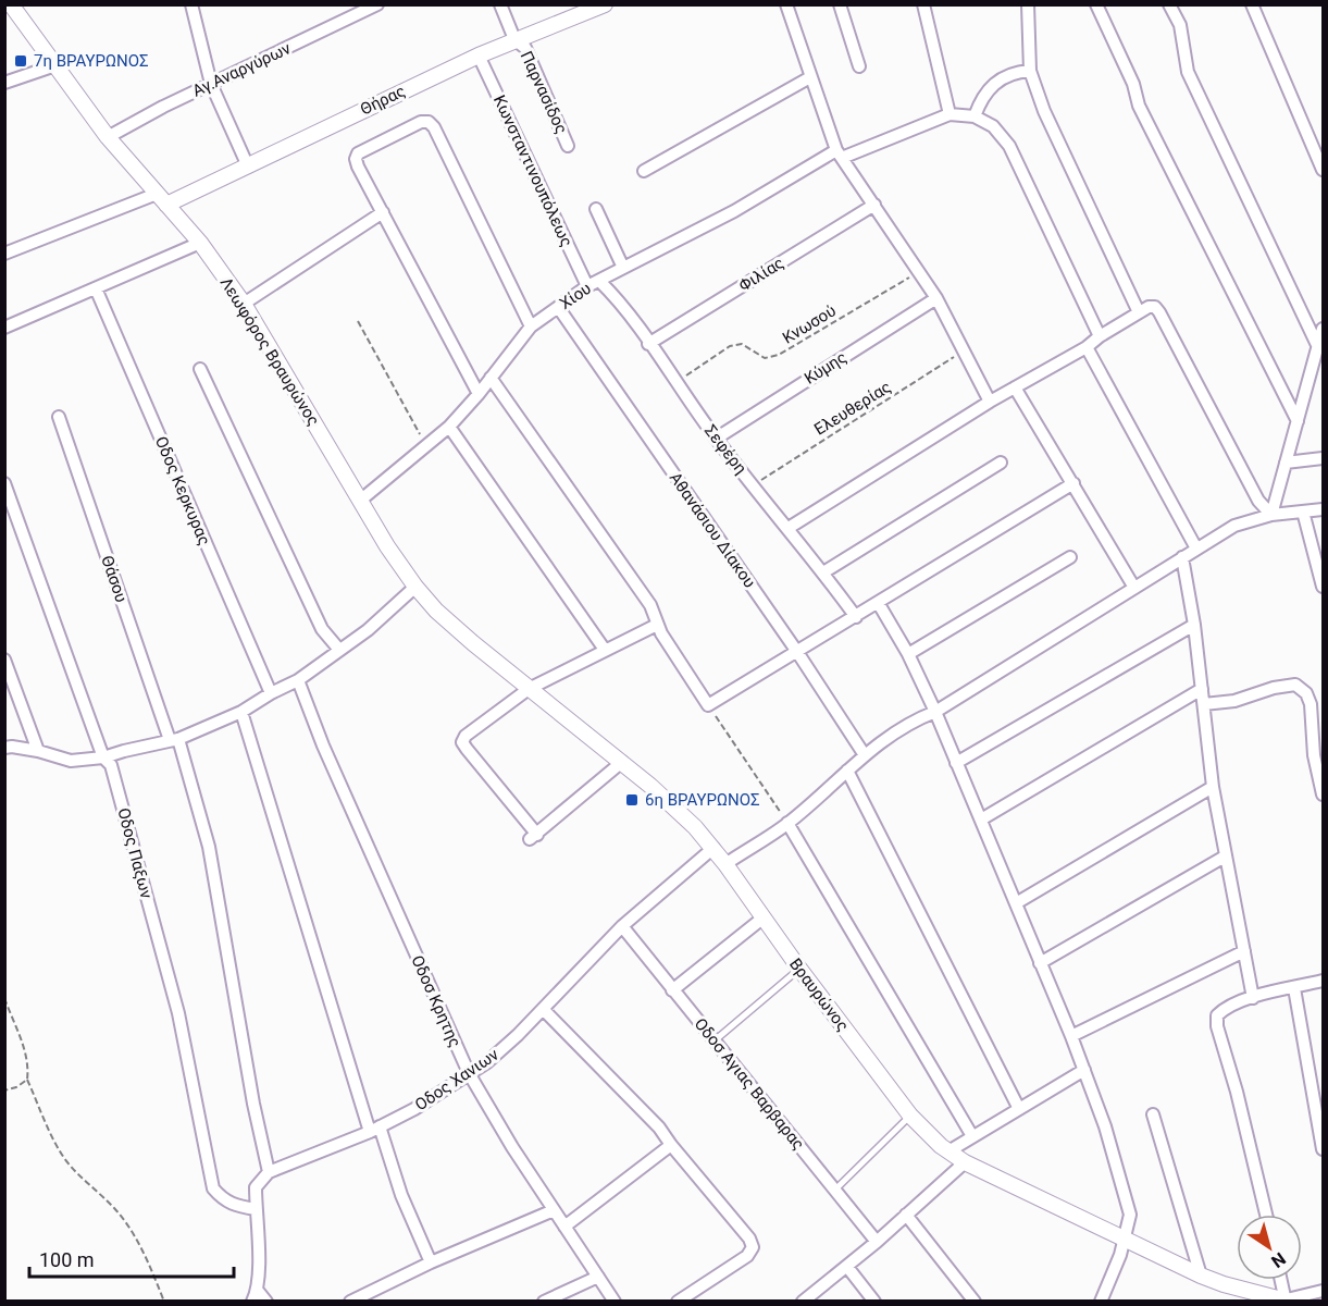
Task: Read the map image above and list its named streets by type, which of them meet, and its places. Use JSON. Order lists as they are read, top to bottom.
{
  "streets": {
    "main road": ["Θήρας", "Λεωφόρος Βραυρώνος", "Βραυρώνος"],
    "street": [
      "Αγ.Αναργύρων",
      "Παρνασίδος",
      "Κωνσταντινουπόλεως",
      "Φιλίας",
      "Χίου",
      "Κύμης",
      "Σεφέρη",
      "Οδος Κερκυρας",
      "Αθανάσιου Δίακου",
      "Θάσου",
      "Οδος Παξων",
      "Οδοσ Κρητης",
      "Οδος Χανιων",
      "Οδοσ Αγιας Βαρβαρας"
    ],
    "path": ["Κνωσού", "Ελευθερίας"]
  },
  "crossings": [
    ["Αγ.Αναργύρων", "Λεωφόρος Βραυρώνος"],
    ["Παρνασίδος", "Θήρας"],
    ["Θήρας", "Κωνσταντινουπόλεως"],
    ["Θήρας", "Λεωφόρος Βραυρώνος"],
    ["Κωνσταντινουπόλεως", "Χίου"],
    ["Φιλίας", "Σεφέρη"],
    ["Χίου", "Λεωφόρος Βραυρώνος"],
    ["Χίου", "Σεφέρη"],
    ["Χίου", "Αθανάσιου Δίακου"],
    ["Κνωσού", "Σεφέρη"],
    ["Λεωφόρος Βραυρώνος", "Βραυρώνος"],
    ["Κύμης", "Σεφέρη"],
    ["Ελευθερίας", "Σεφέρη"],
    ["Θάσου", "Οδος Χανιων"],
    ["Βραυρώνος", "Οδος Χανιων"],
    ["Οδοσ Κρητης", "Οδος Χανιων"],
    ["Οδος Χανιων", "Οδοσ Αγιας Βαρβαρας"]
  ],
  "places": {
    "transit": ["7η ΒΡΑΥΡΩΝΟΣ", "6η ΒΡΑΥΡΩΝΟΣ"]
  },
  "scale_bar": "100 m",
  "north": "bottom right"
}
